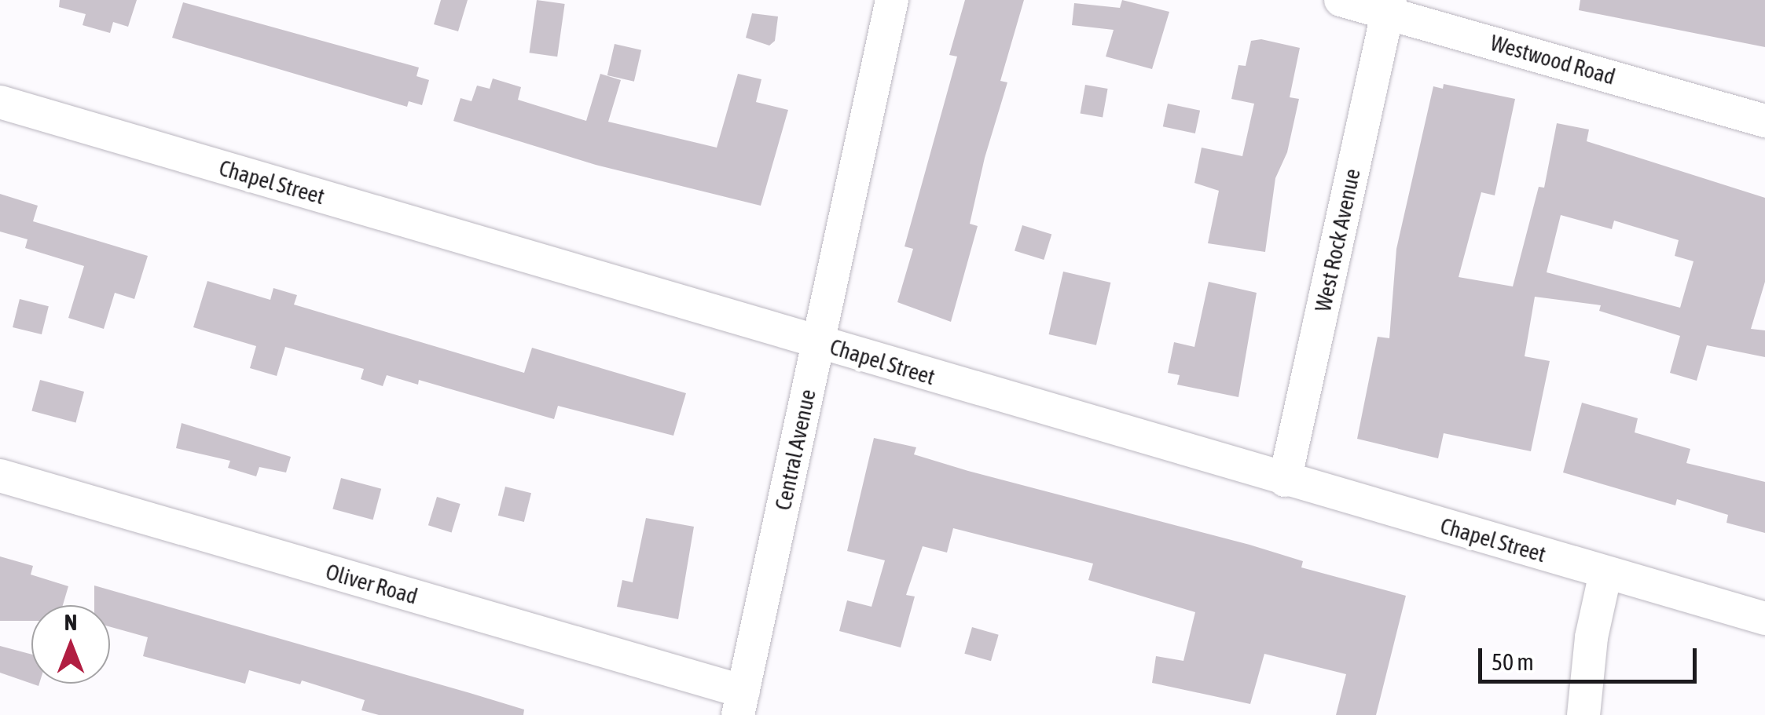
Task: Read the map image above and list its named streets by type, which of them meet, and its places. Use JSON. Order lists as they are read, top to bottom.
{
  "streets": {
    "street": [
      "Westwood Road",
      "Chapel Street",
      "West Rock Avenue",
      "Central Avenue",
      "Oliver Road"
    ]
  },
  "crossings": [
    ["Westwood Road", "West Rock Avenue"],
    ["Chapel Street", "West Rock Avenue"],
    ["Chapel Street", "Central Avenue"],
    ["Central Avenue", "Oliver Road"]
  ],
  "scale_bar": "50 m",
  "north": "top"
}
